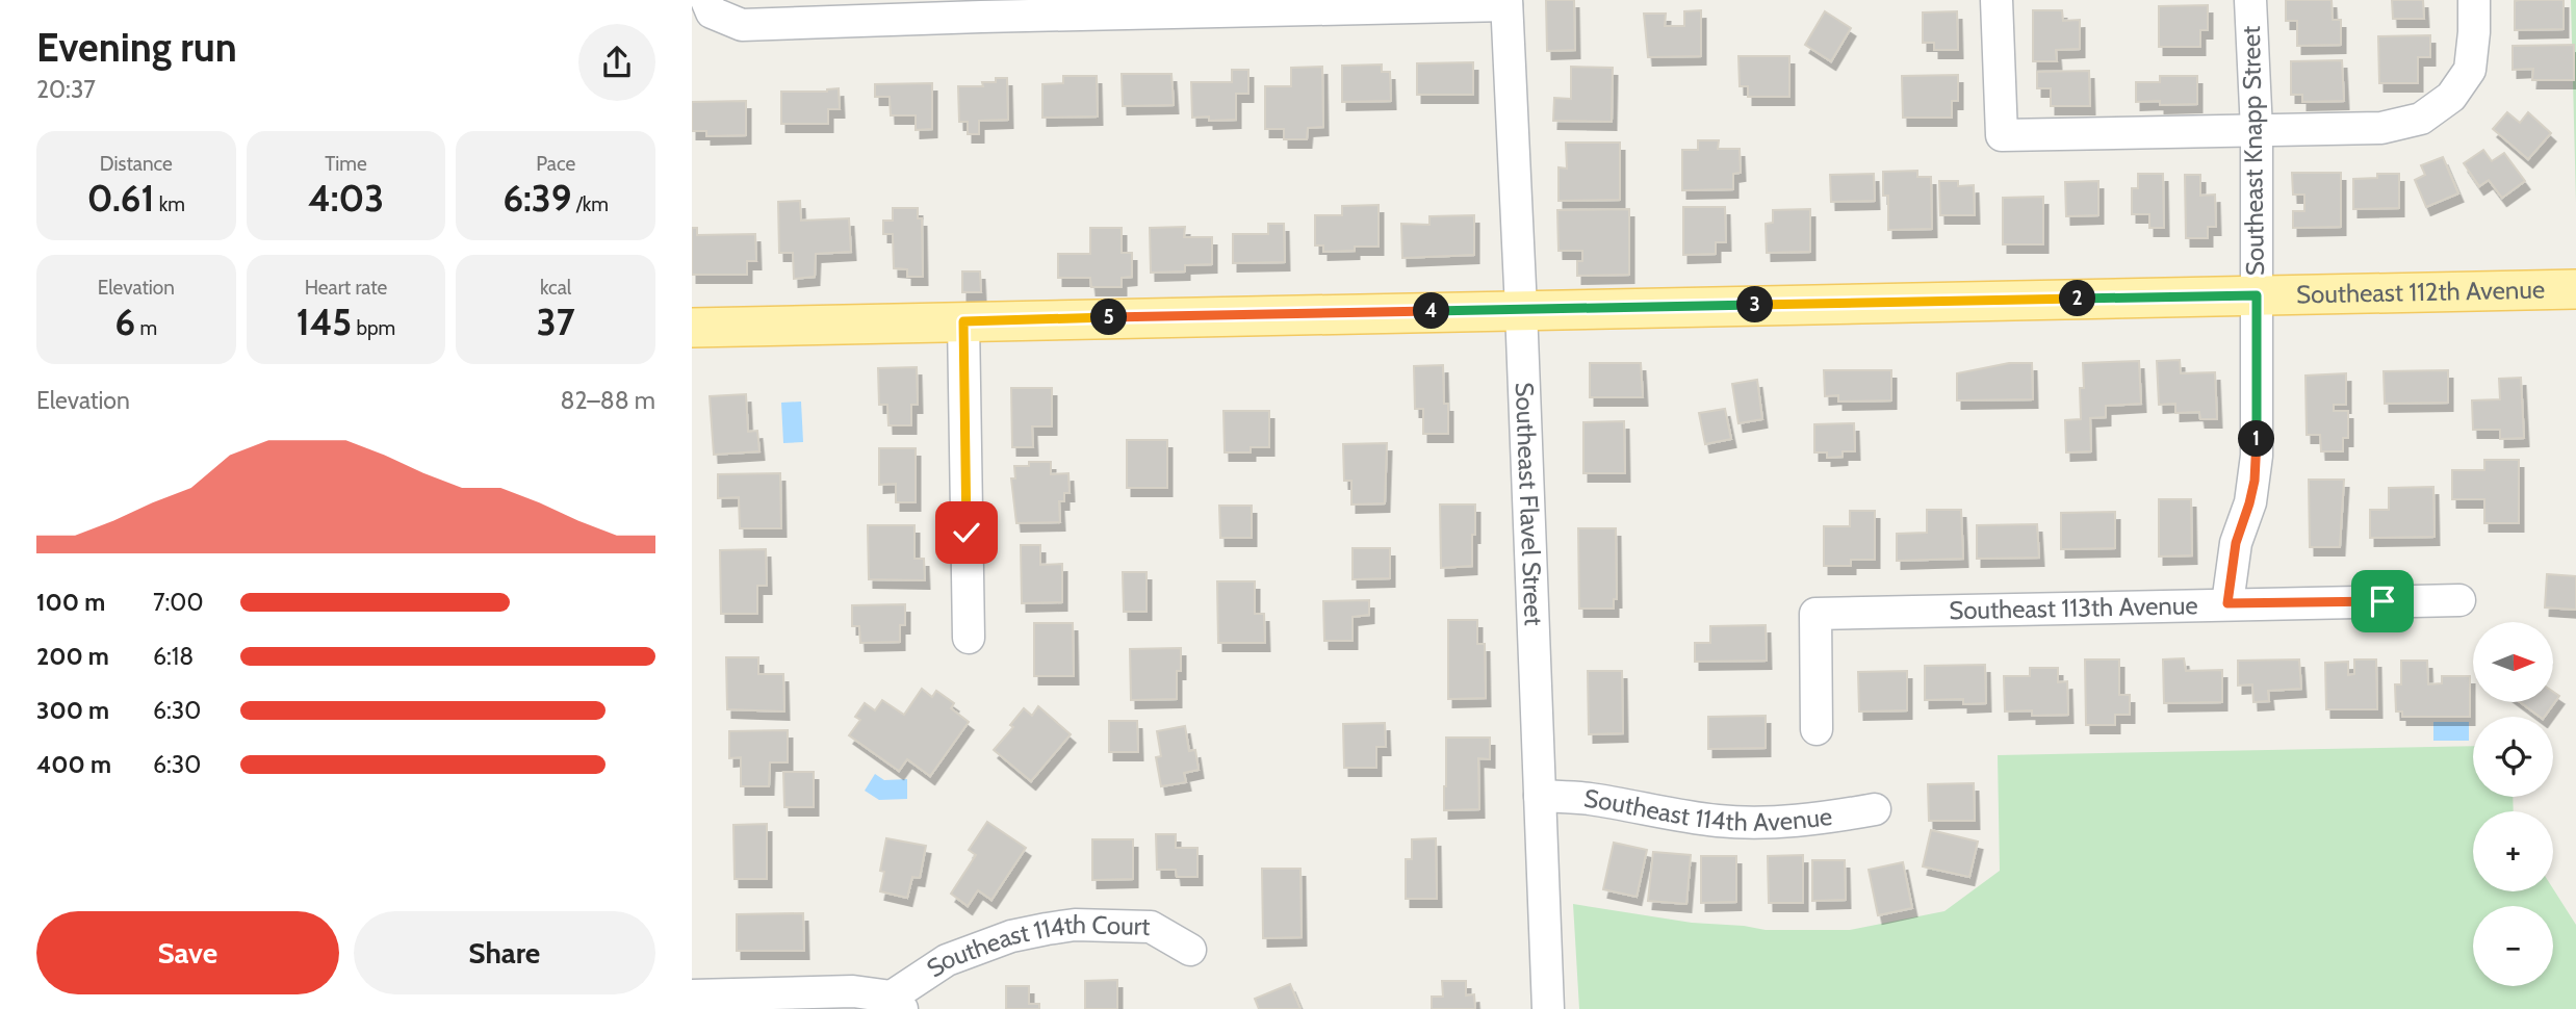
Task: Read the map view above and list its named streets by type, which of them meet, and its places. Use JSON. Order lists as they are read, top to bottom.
{
  "streets": {
    "main road": ["Southeast 112th Avenue"],
    "street": [
      "Southeast Knapp Street",
      "Southeast Flavel Street",
      "Southeast 113th Avenue",
      "Southeast 114th Avenue",
      "Southeast 114th Court"
    ]
  },
  "crossings": [
    ["Southeast Knapp Street", "Southeast 112th Avenue"],
    ["Southeast Knapp Street", "Southeast 113th Avenue"],
    ["Southeast 112th Avenue", "Southeast Flavel Street"],
    ["Southeast Flavel Street", "Southeast 114th Avenue"]
  ],
  "north": "right",
  "page": {
    "heading": ["Evening run", "20:37"],
    "stats": [
      ["Distance", "0.61 km"],
      ["Time", "4:03"],
      ["Pace", "6:39 /km"],
      ["Elevation", "6 m"],
      ["Heart rate", "145 bpm"],
      ["kcal", "37"]
    ],
    "pins": [
      "2",
      "3",
      "4",
      "5",
      "1"
    ],
    "chart": ["Elevation", "82–88 m"],
    "list": [
      {
        "name": "100 m",
        "note": "7:00"
      },
      {
        "name": "200 m",
        "note": "6:18"
      },
      {
        "name": "300 m",
        "note": "6:30"
      },
      {
        "name": "400 m",
        "note": "6:30"
      }
    ],
    "map_buttons": ["+", "−"],
    "buttons": ["Save", "Share"]
  }
}
